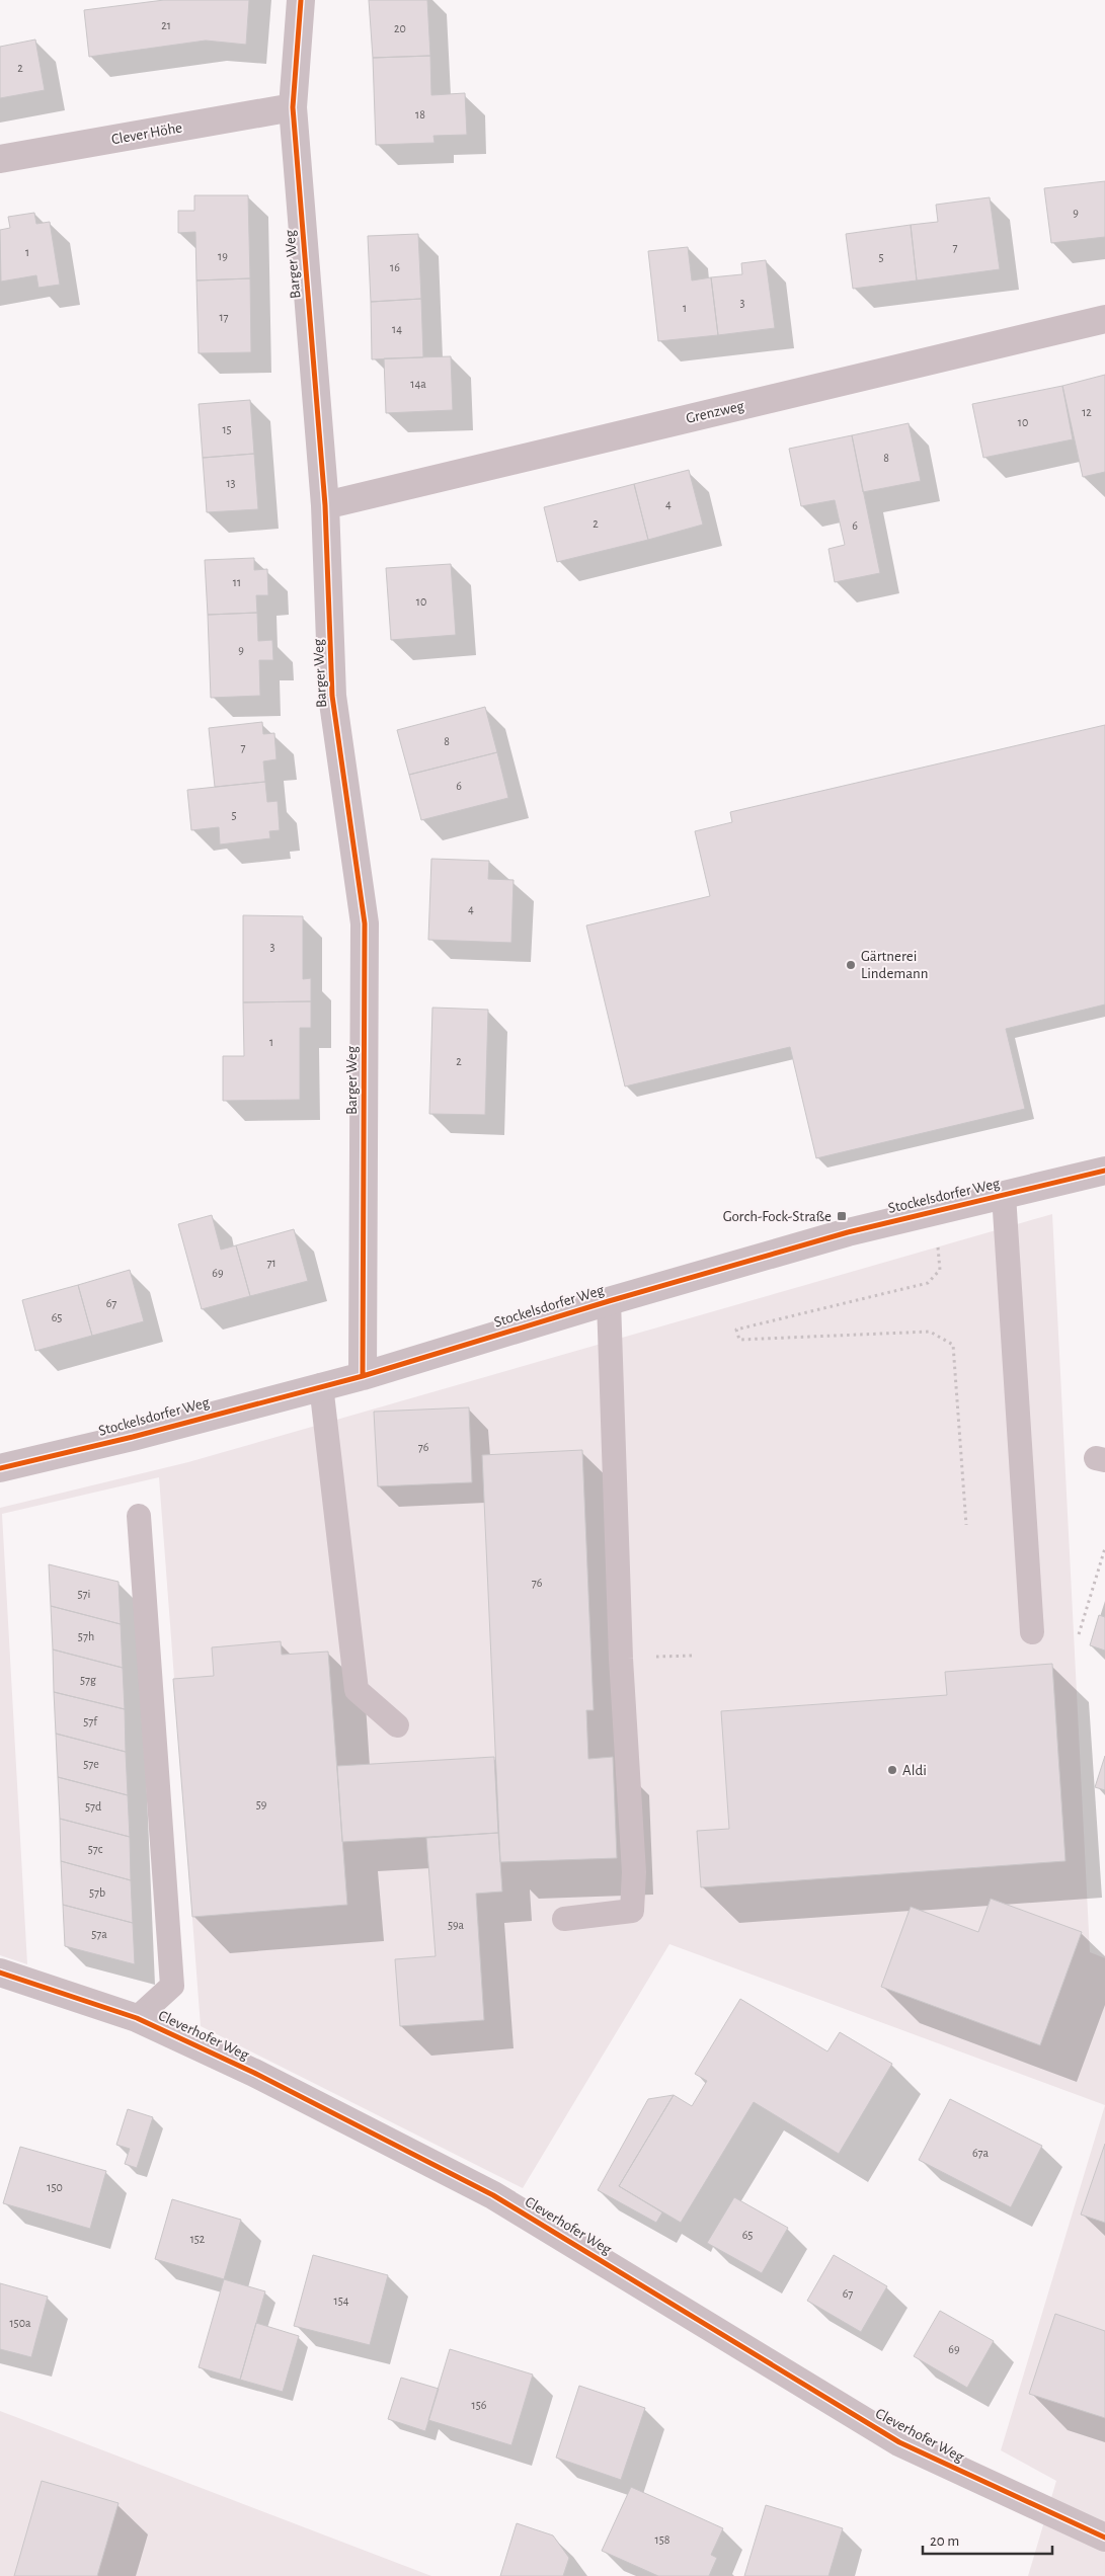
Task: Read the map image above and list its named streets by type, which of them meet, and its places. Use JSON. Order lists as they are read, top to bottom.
{
  "streets": {
    "street": [
      "Clever Höhe",
      "Barger Weg",
      "Grenzweg",
      "Stockelsdorfer Weg",
      "Cleverhofer Weg"
    ]
  },
  "crossings": [
    ["Clever Höhe", "Barger Weg"],
    ["Barger Weg", "Grenzweg"],
    ["Barger Weg", "Stockelsdorfer Weg"]
  ],
  "places": {
    "other": ["Gärtnerei Lindemann", "Aldi"],
    "transit": ["Gorch-Fock-Straße"]
  },
  "house_numbers": [
    "21",
    "20",
    "2",
    "18",
    "9",
    "7",
    "1",
    "19",
    "5",
    "16",
    "3",
    "1",
    "17",
    "14",
    "14a",
    "12",
    "10",
    "15",
    "8",
    "13",
    "4",
    "2",
    "6",
    "11",
    "10",
    "9",
    "8",
    "7",
    "6",
    "5",
    "4",
    "3",
    "1",
    "2",
    "71",
    "69",
    "67",
    "65",
    "76",
    "76",
    "57i",
    "57h",
    "57g",
    "57f",
    "57e",
    "59",
    "57d",
    "57c",
    "57b",
    "59a",
    "57a",
    "67a",
    "150",
    "65",
    "152",
    "67",
    "154",
    "150a",
    "69",
    "156",
    "158"
  ],
  "scale_bar": "20 m"
}
